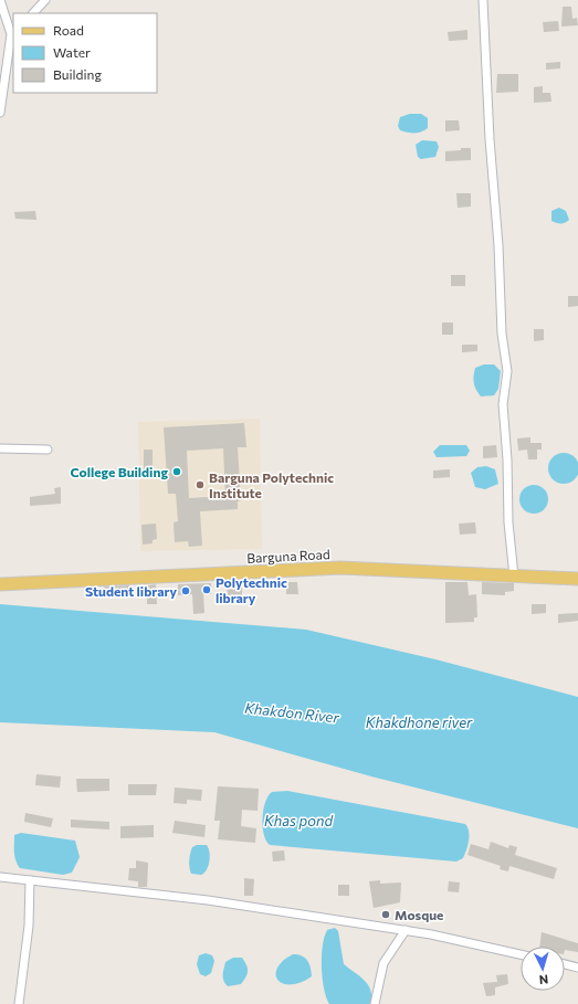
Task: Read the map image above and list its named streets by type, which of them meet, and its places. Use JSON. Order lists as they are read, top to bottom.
{
  "streets": {
    "main road": ["Barguna Road"]
  },
  "water": ["Khakdon River", "Khakdhone river", "Khas pond"],
  "places": [
    "College Building",
    "Barguna Polytechnic Institute",
    "Polytechnic library",
    "Student library",
    "Mosque"
  ],
  "legend": ["Road", "Water", "Building"],
  "north": "bottom"
}
